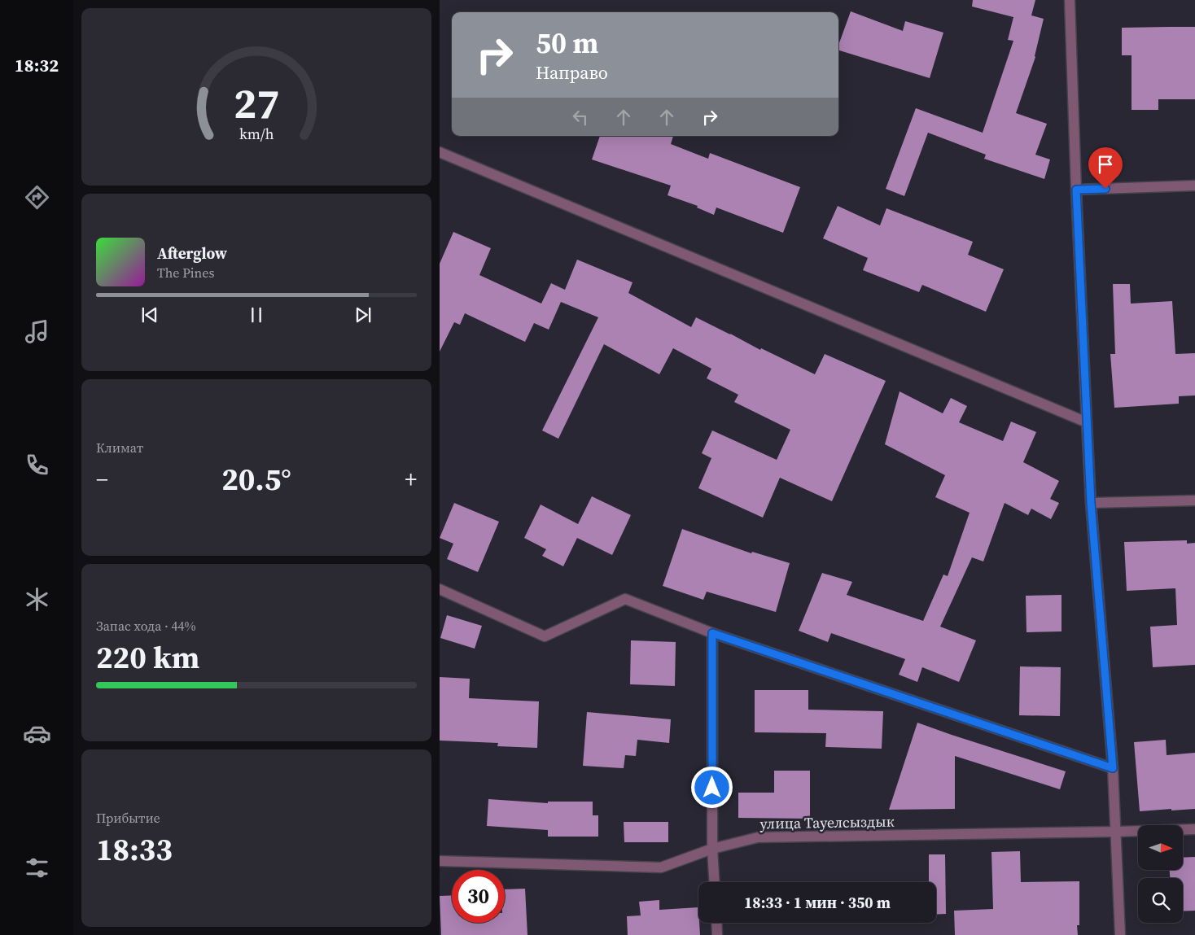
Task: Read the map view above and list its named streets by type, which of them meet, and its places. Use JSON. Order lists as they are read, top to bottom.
{
  "streets": {
    "street": ["улица Тауелсыздык"]
  },
  "north": "right",
  "page": {
    "tabs": "18:32",
    "turn": ["50 m", "Направо"],
    "song": ["Afterglow", "The Pines"],
    "tile": [
      "Климат",
      ["Запас хода · 44%", "220 km"],
      ["Прибытие", "18:33"]
    ],
    "heat": ["−", "20.5°", "+"],
    "limit": "30",
    "trip": "18:33 · 1 мин · 350 m",
    "gauge": ["27", "km/h"]
  }
}
